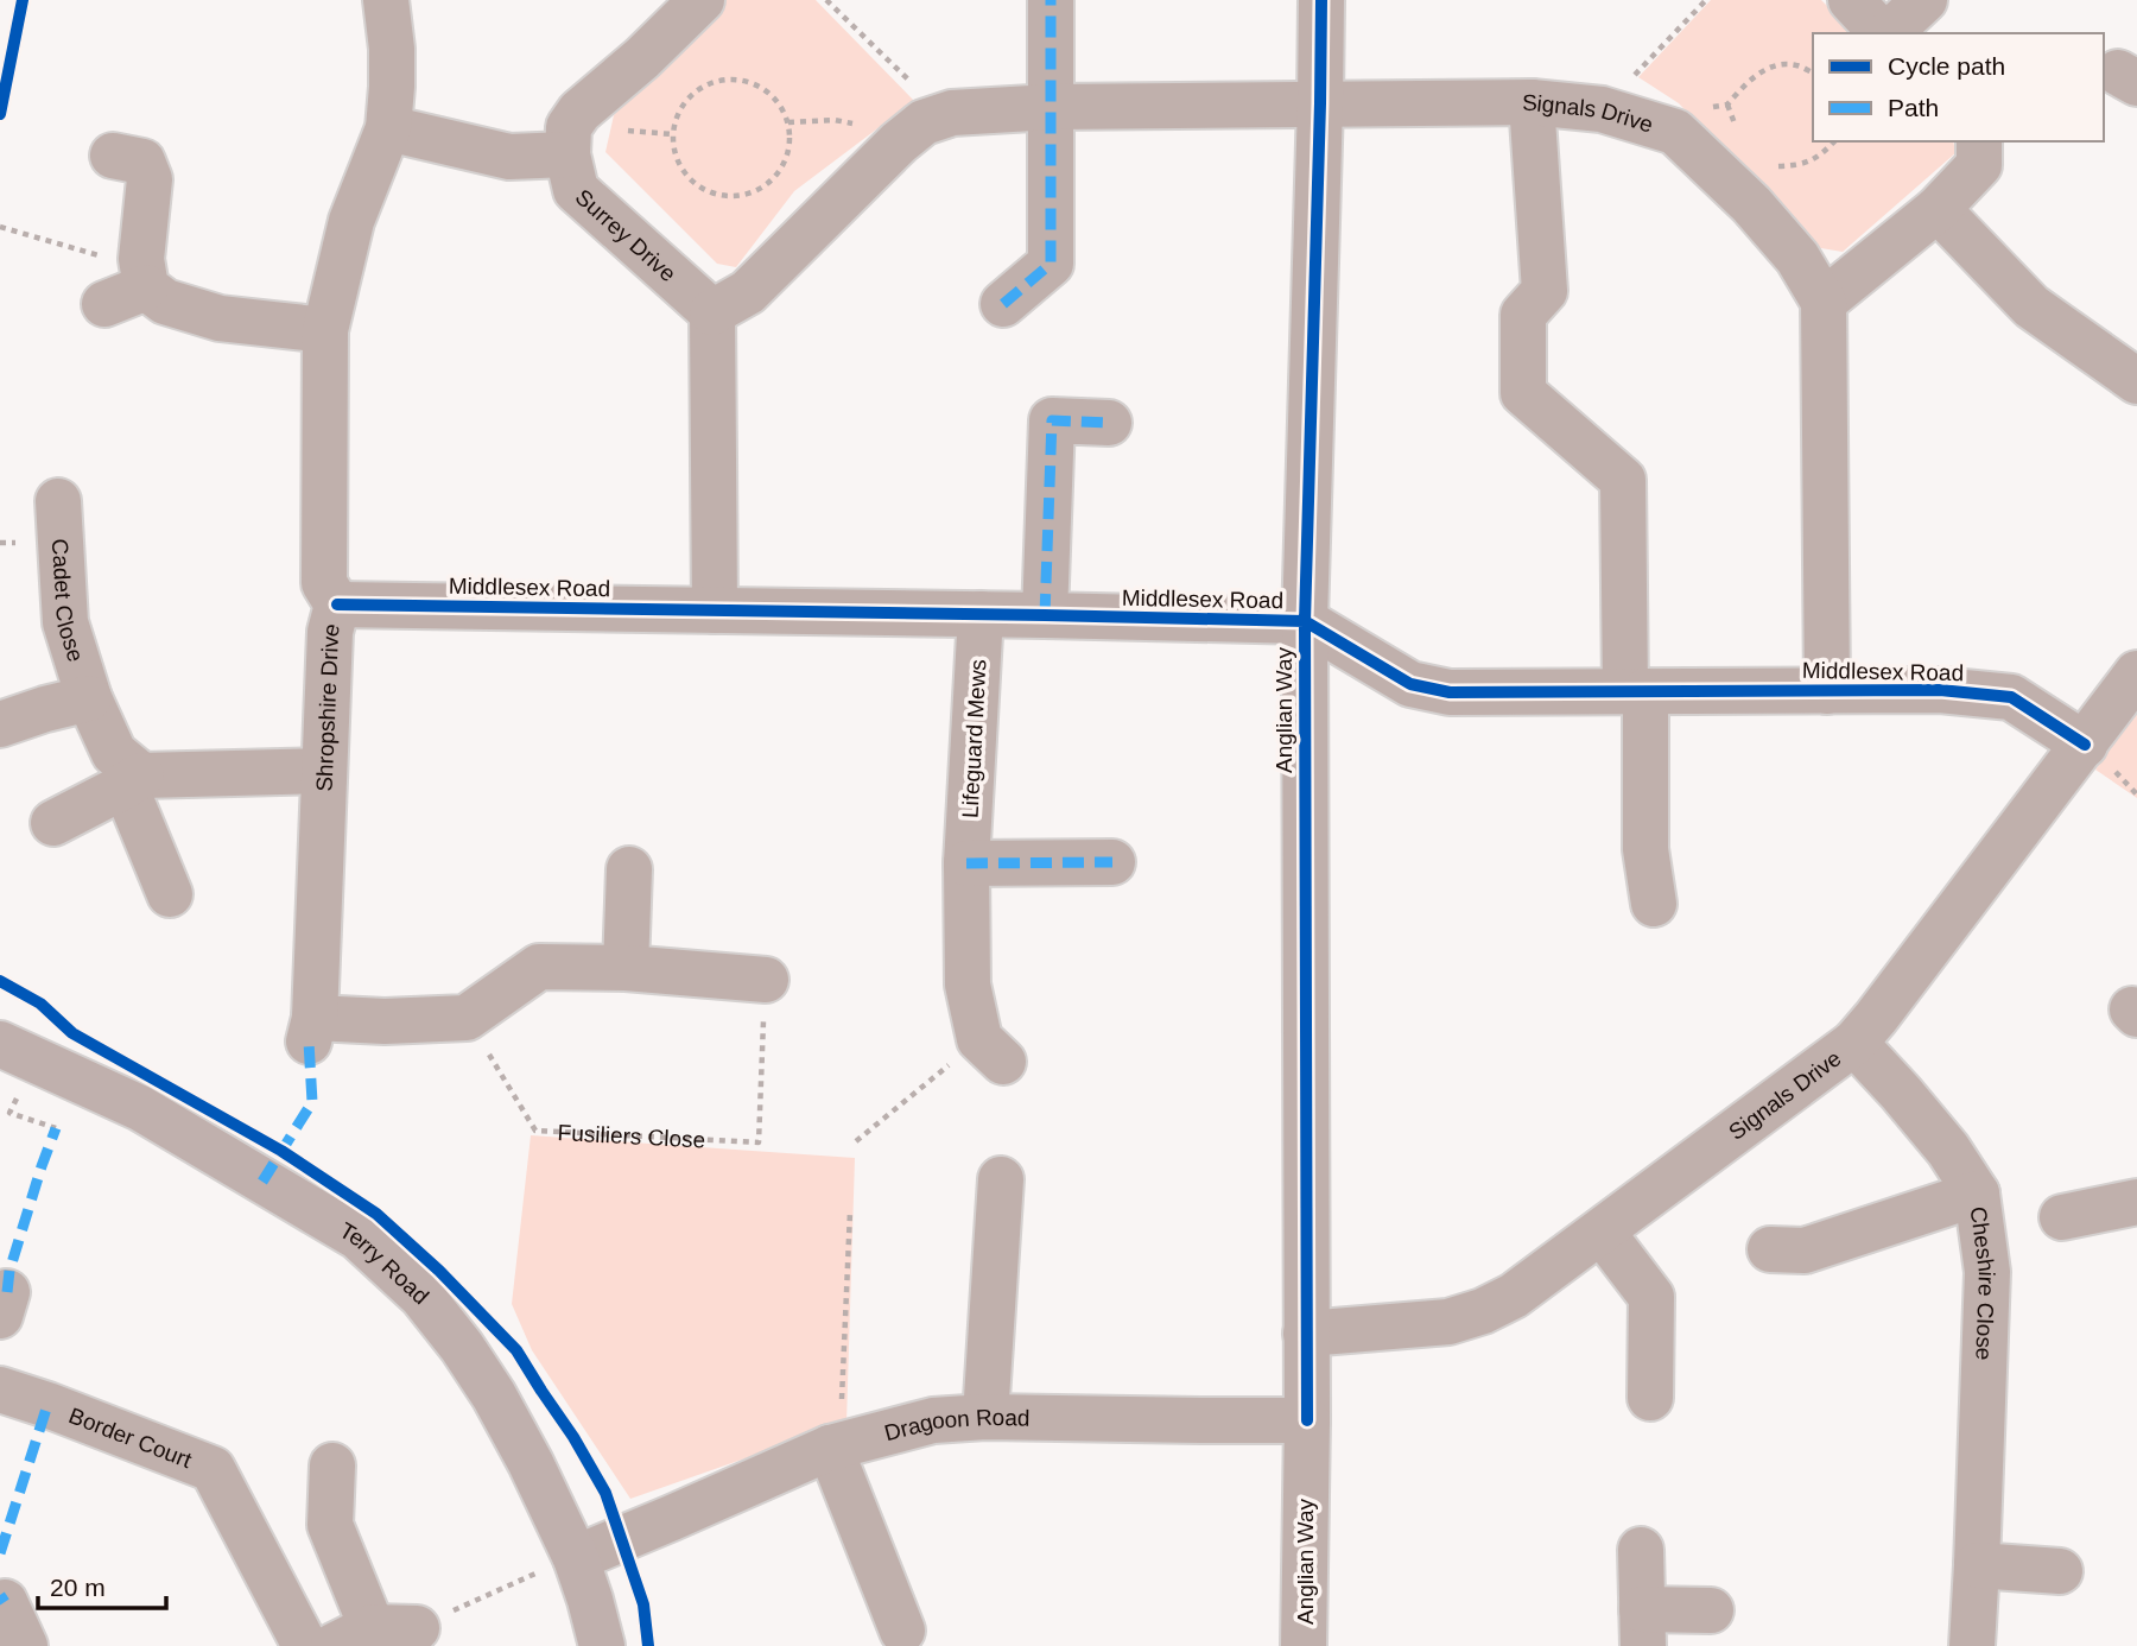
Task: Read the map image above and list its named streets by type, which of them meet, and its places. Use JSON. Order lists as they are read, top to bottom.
{
  "streets": {
    "main road": ["Terry Road"],
    "street": [
      "Signals Drive",
      "Surrey Drive",
      "Middlesex Road",
      "Cadet Close",
      "Shropshire Drive",
      "Anglian Way",
      "Lifeguard Mews",
      "Cheshire Close",
      "Dragoon Road",
      "Border Court"
    ],
    "path": ["Fusiliers Close"]
  },
  "crossings": [
    ["Signals Drive", "Middlesex Road"],
    ["Signals Drive", "Anglian Way"],
    ["Signals Drive", "Cheshire Close"],
    ["Middlesex Road", "Shropshire Drive"],
    ["Middlesex Road", "Anglian Way"],
    ["Middlesex Road", "Lifeguard Mews"],
    ["Shropshire Drive", "Fusiliers Close"],
    ["Anglian Way", "Dragoon Road"],
    ["Terry Road", "Dragoon Road"]
  ],
  "legend": ["Cycle path", "Path"],
  "scale_bar": "20 m"
}
